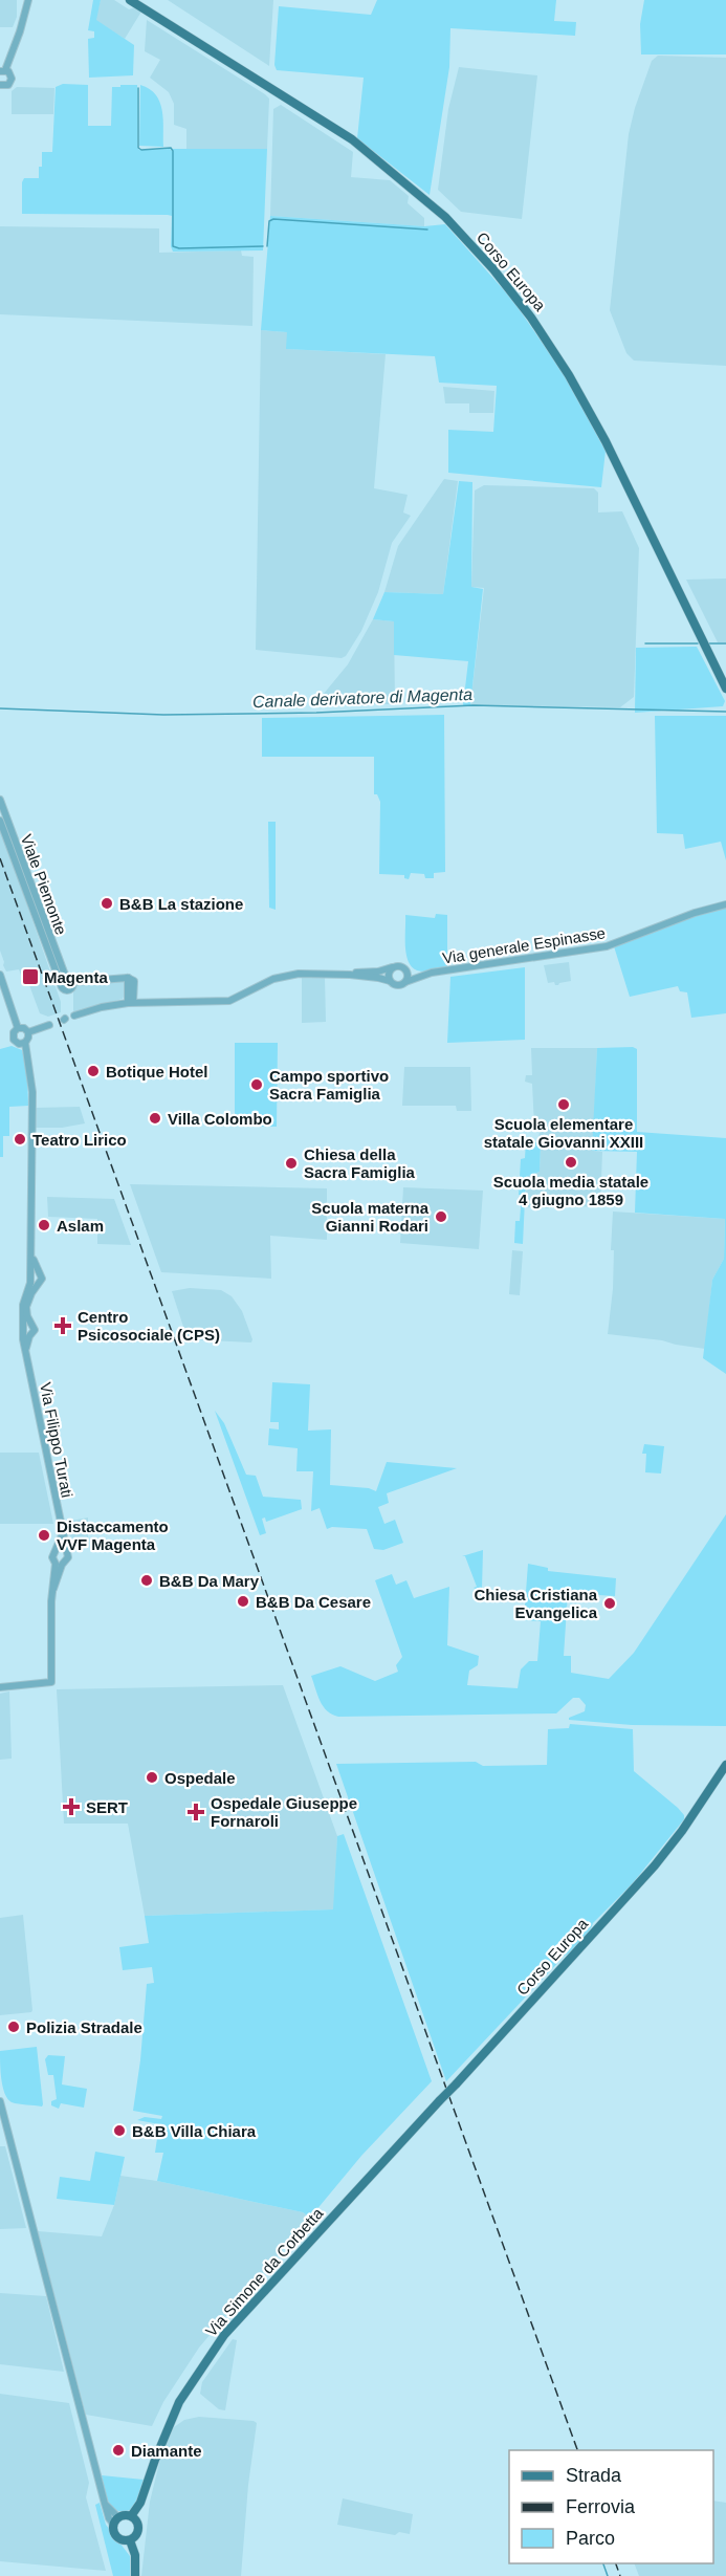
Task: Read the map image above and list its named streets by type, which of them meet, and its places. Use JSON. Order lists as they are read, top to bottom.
{
  "streets": {
    "main road": ["Corso Europa", "Via Simone da Corbetta"],
    "street": ["Viale Piemonte", "Via generale Espinasse", "Via Filippo Turati"]
  },
  "crossings": [
    ["Corso Europa", "Via Simone da Corbetta"]
  ],
  "water": ["Canale derivatore di Magenta"],
  "places": {
    "other": [
      "B&B La stazione",
      "Botique Hotel",
      "Campo sportivo Sacra Famiglia",
      "Scuola elementare statale Giovanni XXIII",
      "Villa Colombo",
      "Teatro Lirico",
      "Scuola media statale 4 giugno 1859",
      "Chiesa della Sacra Famiglia",
      "Scuola materna Gianni Rodari",
      "Aslam",
      "Distaccamento VVF Magenta",
      "B&B Da Mary",
      "B&B Da Cesare",
      "Chiesa Cristiana Evangelica",
      "Ospedale",
      "Polizia Stradale",
      "B&B Villa Chiara",
      "Diamante"
    ],
    "transit": ["Magenta"],
    "health": ["Centro Psicosociale (CPS)", "SERT", "Ospedale Giuseppe Fornaroli"]
  },
  "legend": ["Strada", "Ferrovia", "Parco"]
}
